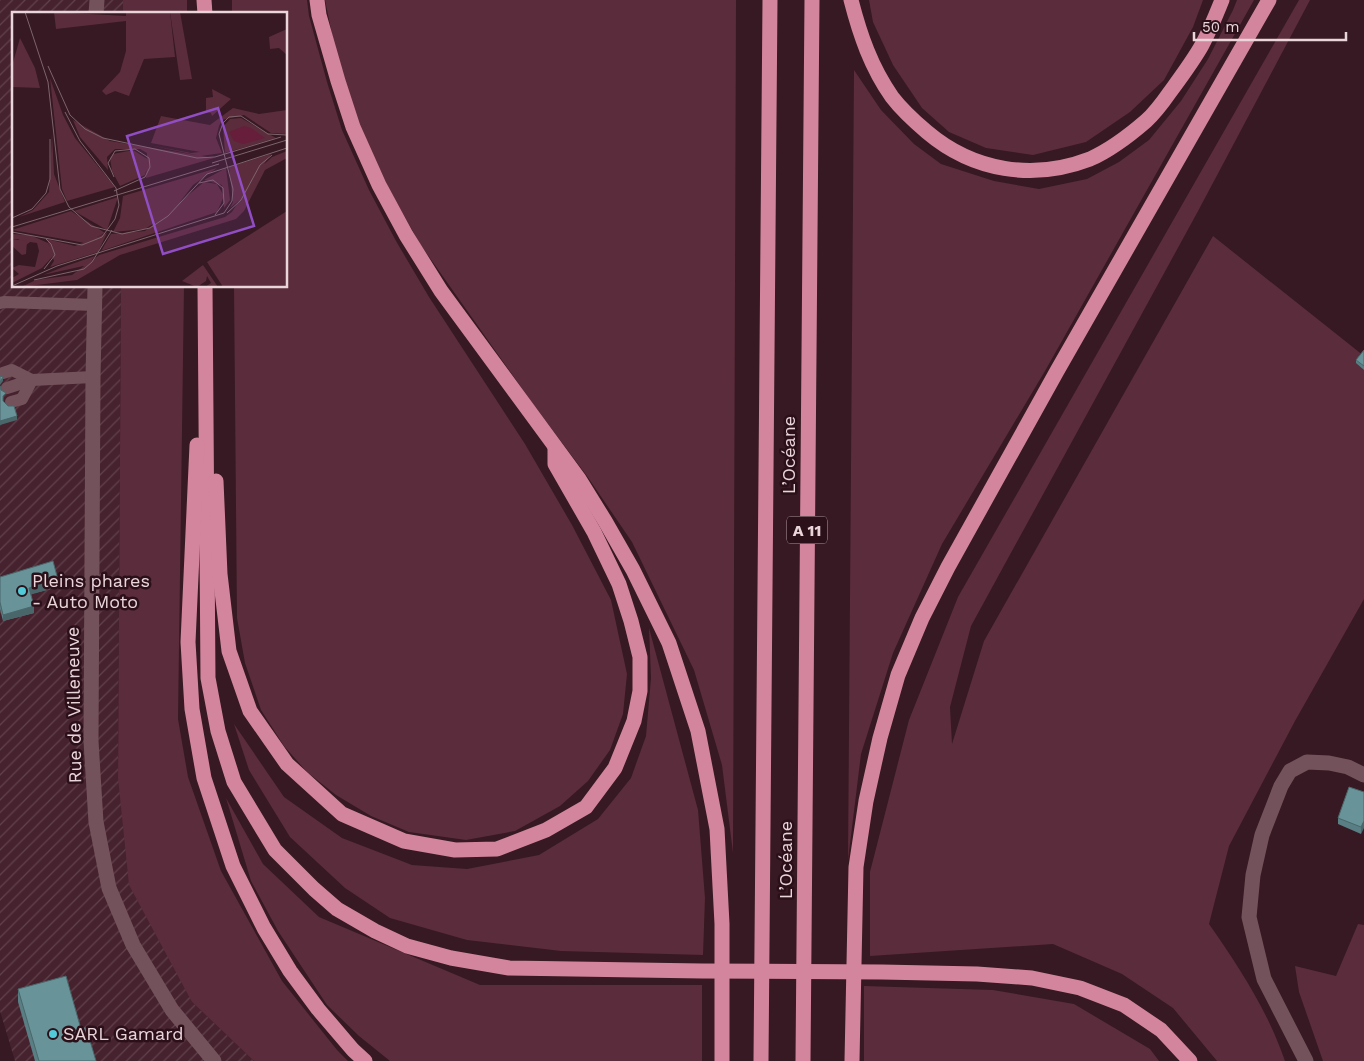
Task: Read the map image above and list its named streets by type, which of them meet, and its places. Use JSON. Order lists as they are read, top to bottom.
{
  "streets": {
    "highway": ["L’Océane", "A 11"],
    "street": ["Rue de Villeneuve"]
  },
  "places": ["Pleins phares - Auto Moto", "SARL Gamard"],
  "scale_bar": "50 m"
}
